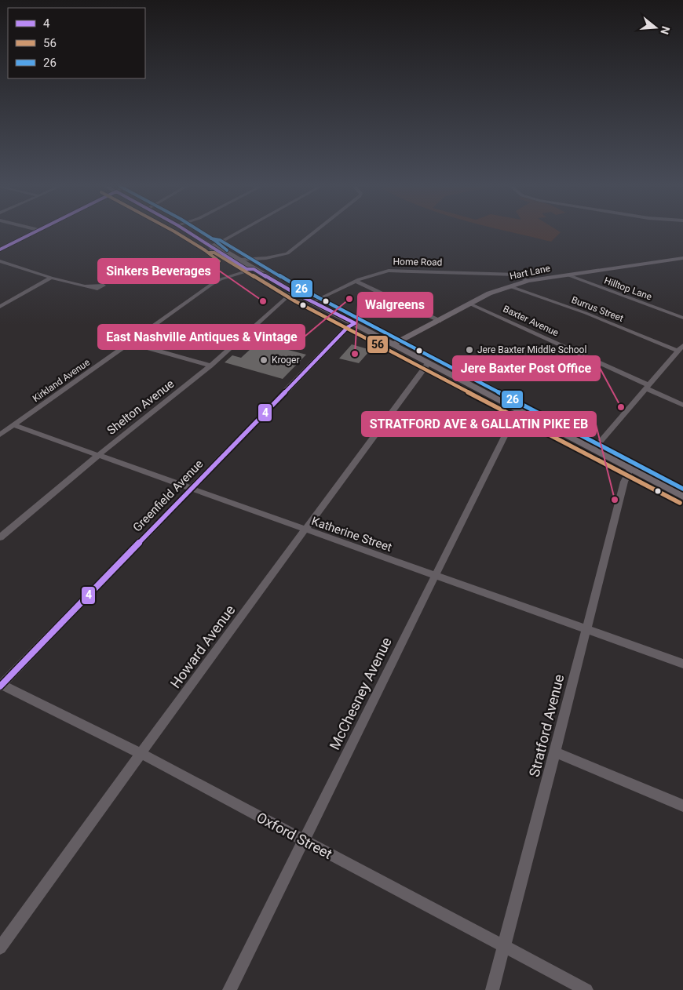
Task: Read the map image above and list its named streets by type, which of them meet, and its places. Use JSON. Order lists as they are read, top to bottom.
{
  "streets": {
    "main road": ["Hart Lane"],
    "street": [
      "Home Road",
      "Hilltop Lane",
      "Burrus Street",
      "Baxter Avenue",
      "Kirkland Avenue",
      "Shelton Avenue",
      "Greenfield Avenue",
      "Katherine Street",
      "Howard Avenue",
      "McChesney Avenue",
      "Stratford Avenue",
      "Oxford Street"
    ]
  },
  "crossings": [
    ["Home Road", "Hart Lane"],
    ["Hart Lane", "Hilltop Lane"],
    ["Hart Lane", "Burrus Street"],
    ["Hart Lane", "Baxter Avenue"],
    ["Kirkland Avenue", "Katherine Street"],
    ["Shelton Avenue", "Katherine Street"],
    ["Greenfield Avenue", "Katherine Street"],
    ["Greenfield Avenue", "Oxford Street"],
    ["Katherine Street", "Howard Avenue"],
    ["Katherine Street", "McChesney Avenue"],
    ["Katherine Street", "Stratford Avenue"],
    ["Howard Avenue", "Oxford Street"],
    ["McChesney Avenue", "Oxford Street"],
    ["Stratford Avenue", "Oxford Street"]
  ],
  "places": [
    "East Nashville Antiques & Vintage",
    "Sinkers Beverages",
    "Jere Baxter Middle School",
    "Walgreens",
    "Kroger",
    "Jere Baxter Post Office",
    "STRATFORD AVE & GALLATIN PIKE EB"
  ],
  "lines": ["transit line 4", "transit line 56", "transit line 26"],
  "legend": ["4", "56", "26"],
  "north": "right"
}
